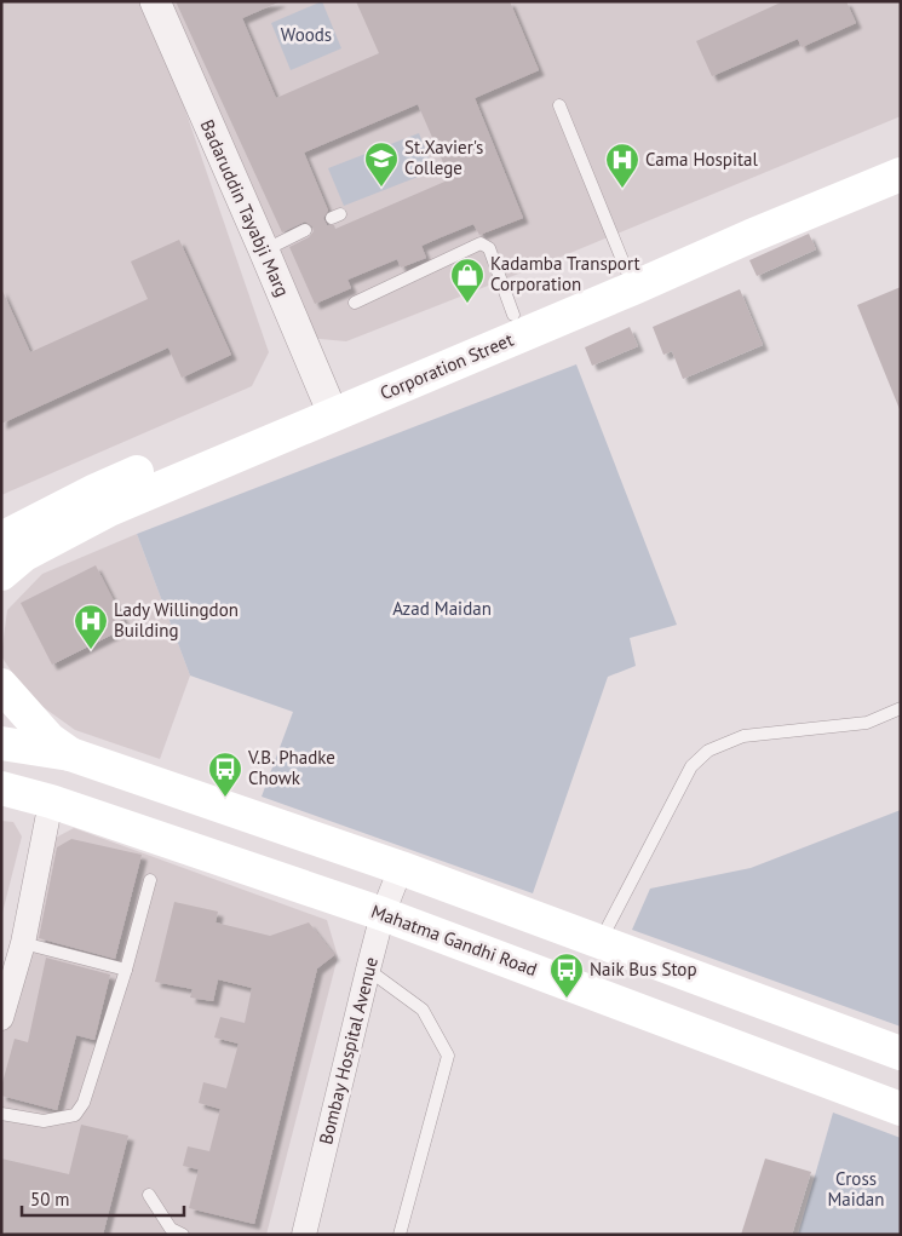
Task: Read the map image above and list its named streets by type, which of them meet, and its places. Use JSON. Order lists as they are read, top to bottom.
{
  "streets": {
    "main road": ["Corporation Street", "Mahatma Gandhi Road"],
    "street": ["Badaruddin Tayabji Marg", "Bombay Hospital Avenue"]
  },
  "crossings": [
    ["Badaruddin Tayabji Marg", "Corporation Street"],
    ["Mahatma Gandhi Road", "Bombay Hospital Avenue"]
  ],
  "parks": ["Woods", "Azad Maidan", "Cross Maidan"],
  "places": {
    "school or university": ["St.Xavier's College"],
    "hospital": ["Cama Hospital", "Lady Willingdon Building"],
    "shop": ["Kadamba Transport Corporation"],
    "bus stop": ["V.B. Phadke Chowk", "Naik Bus Stop"]
  },
  "scale_bar": "50 m"
}
